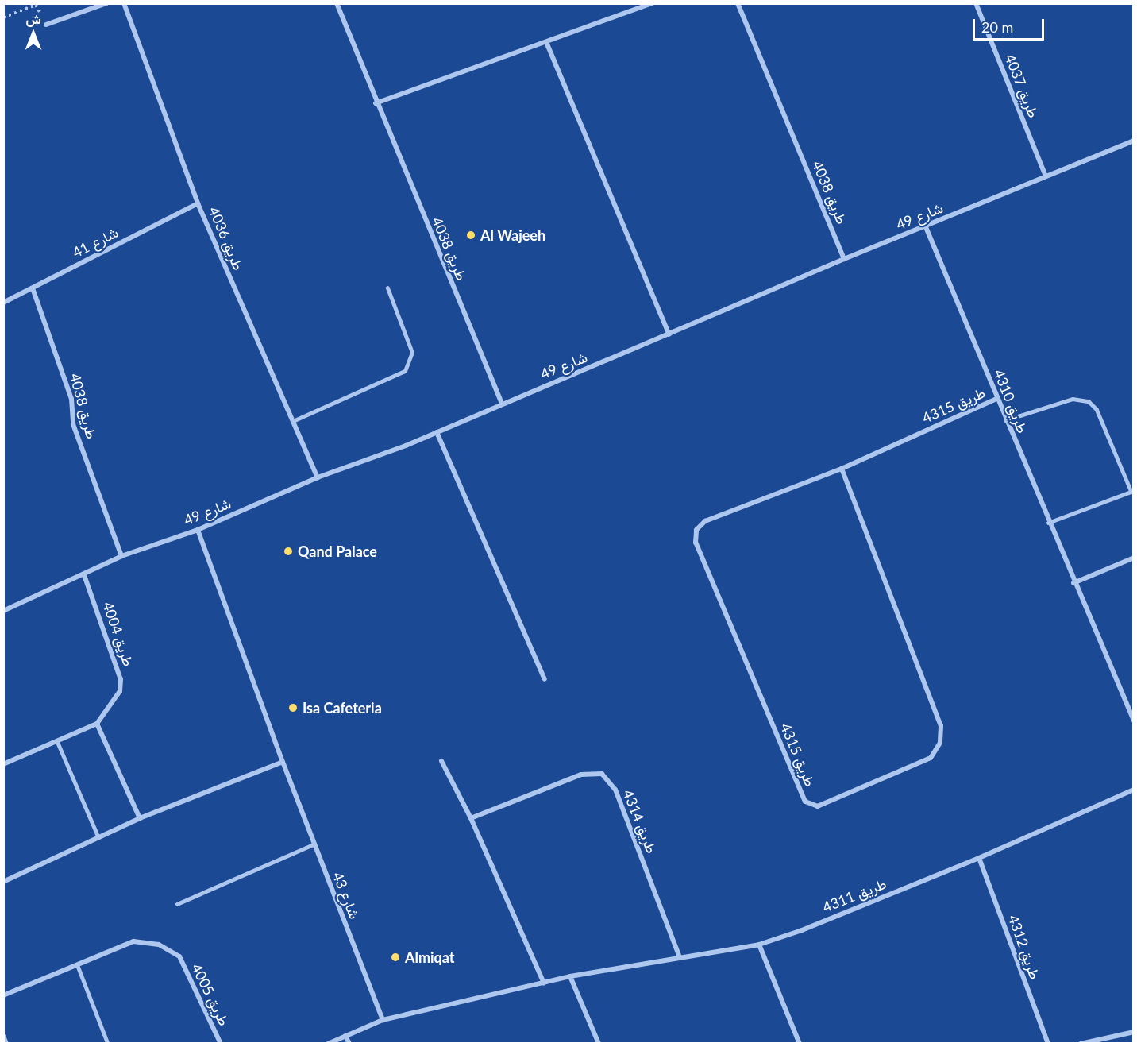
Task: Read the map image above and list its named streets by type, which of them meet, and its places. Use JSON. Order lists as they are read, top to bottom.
{
  "streets": {
    "street": [
      "طريق 4037",
      "طريق 4038",
      "شارع 49",
      "طريق 4036",
      "شارع 41",
      "طريق 4310",
      "طريق 4315",
      "طريق 4004",
      "طريق 4314",
      "شارع 43",
      "طريق 4311",
      "طريق 4312",
      "طريق 4005"
    ]
  },
  "crossings": [
    ["طريق 4037", "شارع 49"],
    ["طريق 4038", "شارع 49"],
    ["طريق 4038", "شارع 41"],
    ["شارع 49", "طريق 4036"],
    ["شارع 49", "طريق 4310"],
    ["شارع 49", "طريق 4004"],
    ["شارع 49", "شارع 43"],
    ["طريق 4036", "شارع 41"],
    ["طريق 4310", "طريق 4315"],
    ["طريق 4314", "طريق 4311"],
    ["طريق 4311", "طريق 4312"]
  ],
  "places": [
    "Al Wajeeh",
    "Qand Palace",
    "Isa Cafeteria",
    "Almiqat"
  ],
  "scale_bar": "20 m",
  "north": "top"
}
